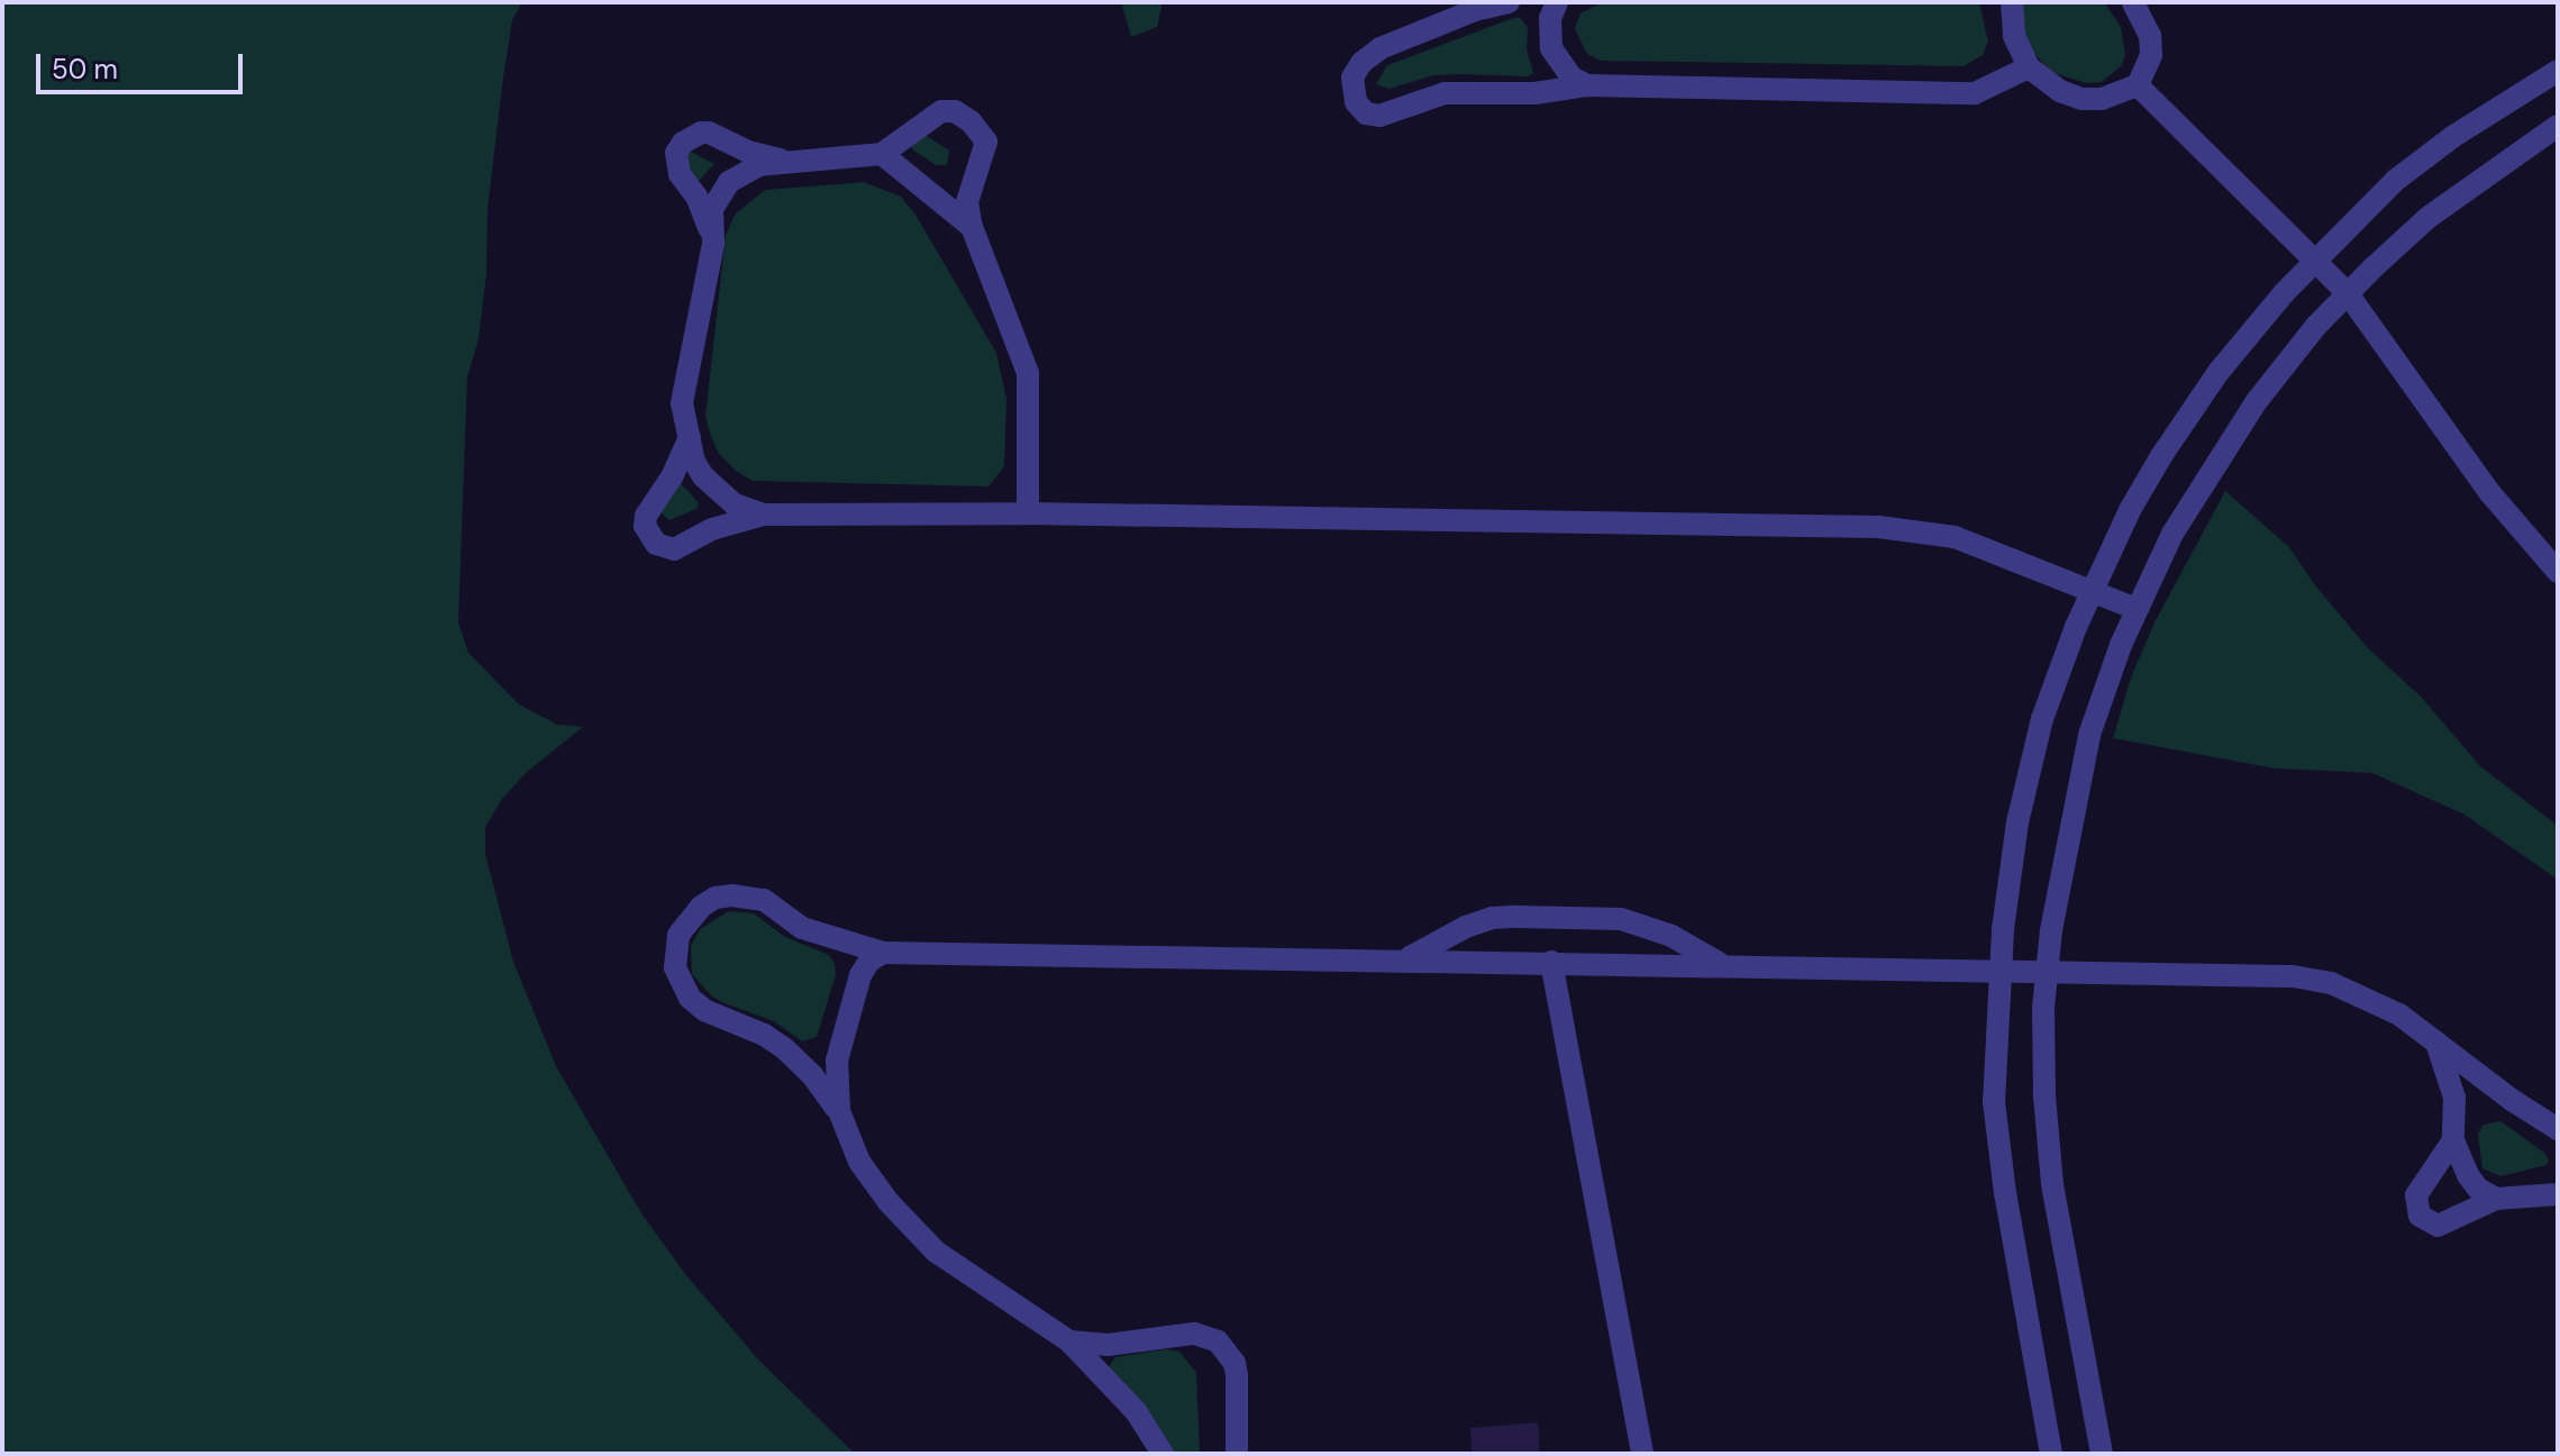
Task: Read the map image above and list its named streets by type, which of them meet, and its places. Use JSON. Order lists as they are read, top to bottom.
{
  "scale_bar": "50 m"
}
